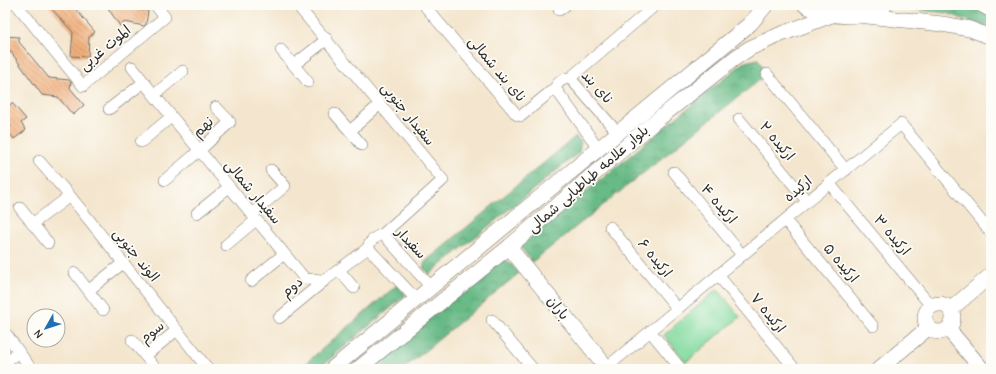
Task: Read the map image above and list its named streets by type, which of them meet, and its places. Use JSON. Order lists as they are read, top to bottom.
{
  "streets": {
    "main road": ["بلوار علامه طباطبایی شمالی", "باران"],
    "street": [
      "الموت غربی",
      "نای بند شمالی",
      "نای بند",
      "سفیدار جنوبی",
      "نهم",
      "ارکیده ۲",
      "ارکیده",
      "سفیدار شمالی",
      "ارکیده ۴",
      "ارکیده ۳",
      "سفیدار",
      "الوند جنوبی",
      "ارکیده ۶",
      "ارکیده ۵",
      "دوم",
      "ارکیده ۷",
      "سوم"
    ]
  },
  "crossings": [
    ["نای بند شمالی", "نای بند"],
    ["نای بند", "بلوار علامه طباطبایی شمالی"],
    ["سفیدار جنوبی", "سفیدار"],
    ["نهم", "سفیدار شمالی"],
    ["ارکیده ۲", "ارکیده"],
    ["بلوار علامه طباطبایی شمالی", "سفیدار"],
    ["بلوار علامه طباطبایی شمالی", "باران"],
    ["ارکیده", "ارکیده ۴"],
    ["ارکیده", "ارکیده ۳"],
    ["ارکیده", "ارکیده ۶"],
    ["ارکیده", "ارکیده ۵"],
    ["ارکیده", "باران"],
    ["ارکیده", "ارکیده ۷"],
    ["سفیدار شمالی", "دوم"],
    ["الوند جنوبی", "سوم"]
  ],
  "north": "bottom left"
}
